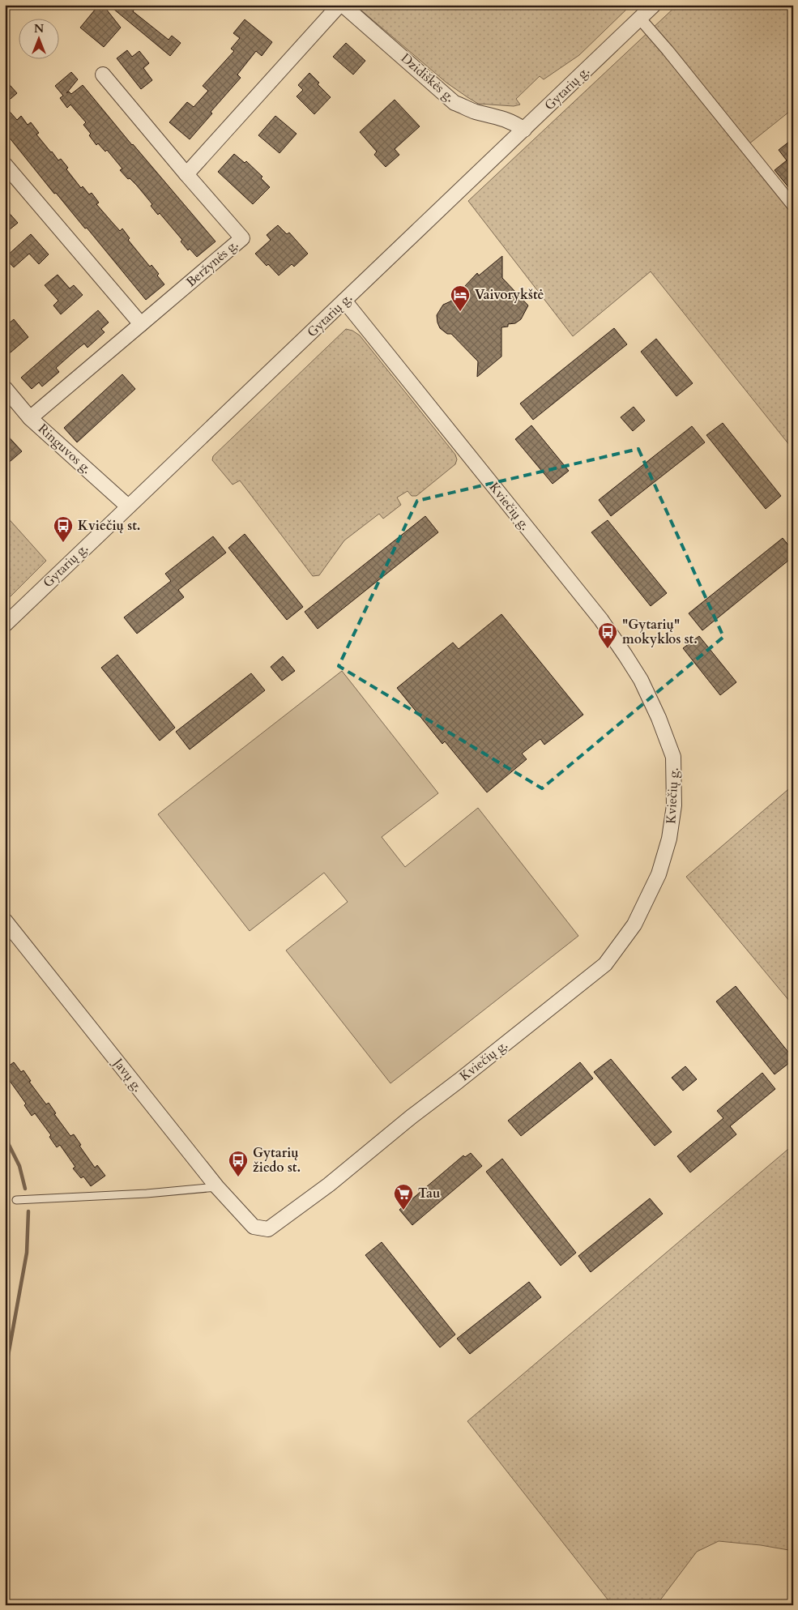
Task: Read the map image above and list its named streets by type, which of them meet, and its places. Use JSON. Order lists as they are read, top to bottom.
{
  "streets": {
    "street": [
      "Dzidiškės g.",
      "Gytarių g.",
      "Beržynės g.",
      "Ringuvos g.",
      "Kviečių g.",
      "Javų g."
    ]
  },
  "crossings": [
    ["Dzidiškės g.", "Gytarių g."],
    ["Gytarių g.", "Ringuvos g."],
    ["Gytarių g.", "Kviečių g."],
    ["Kviečių g.", "Javų g."]
  ],
  "places": {
    "hotel": ["Vaivorykštė"],
    "bus stop": ["Kviečių st.", "\"Gytarių\" mokyklos st.", "Gytarių žiedo st."],
    "supermarket": ["Tau"]
  },
  "north": "top"
}
